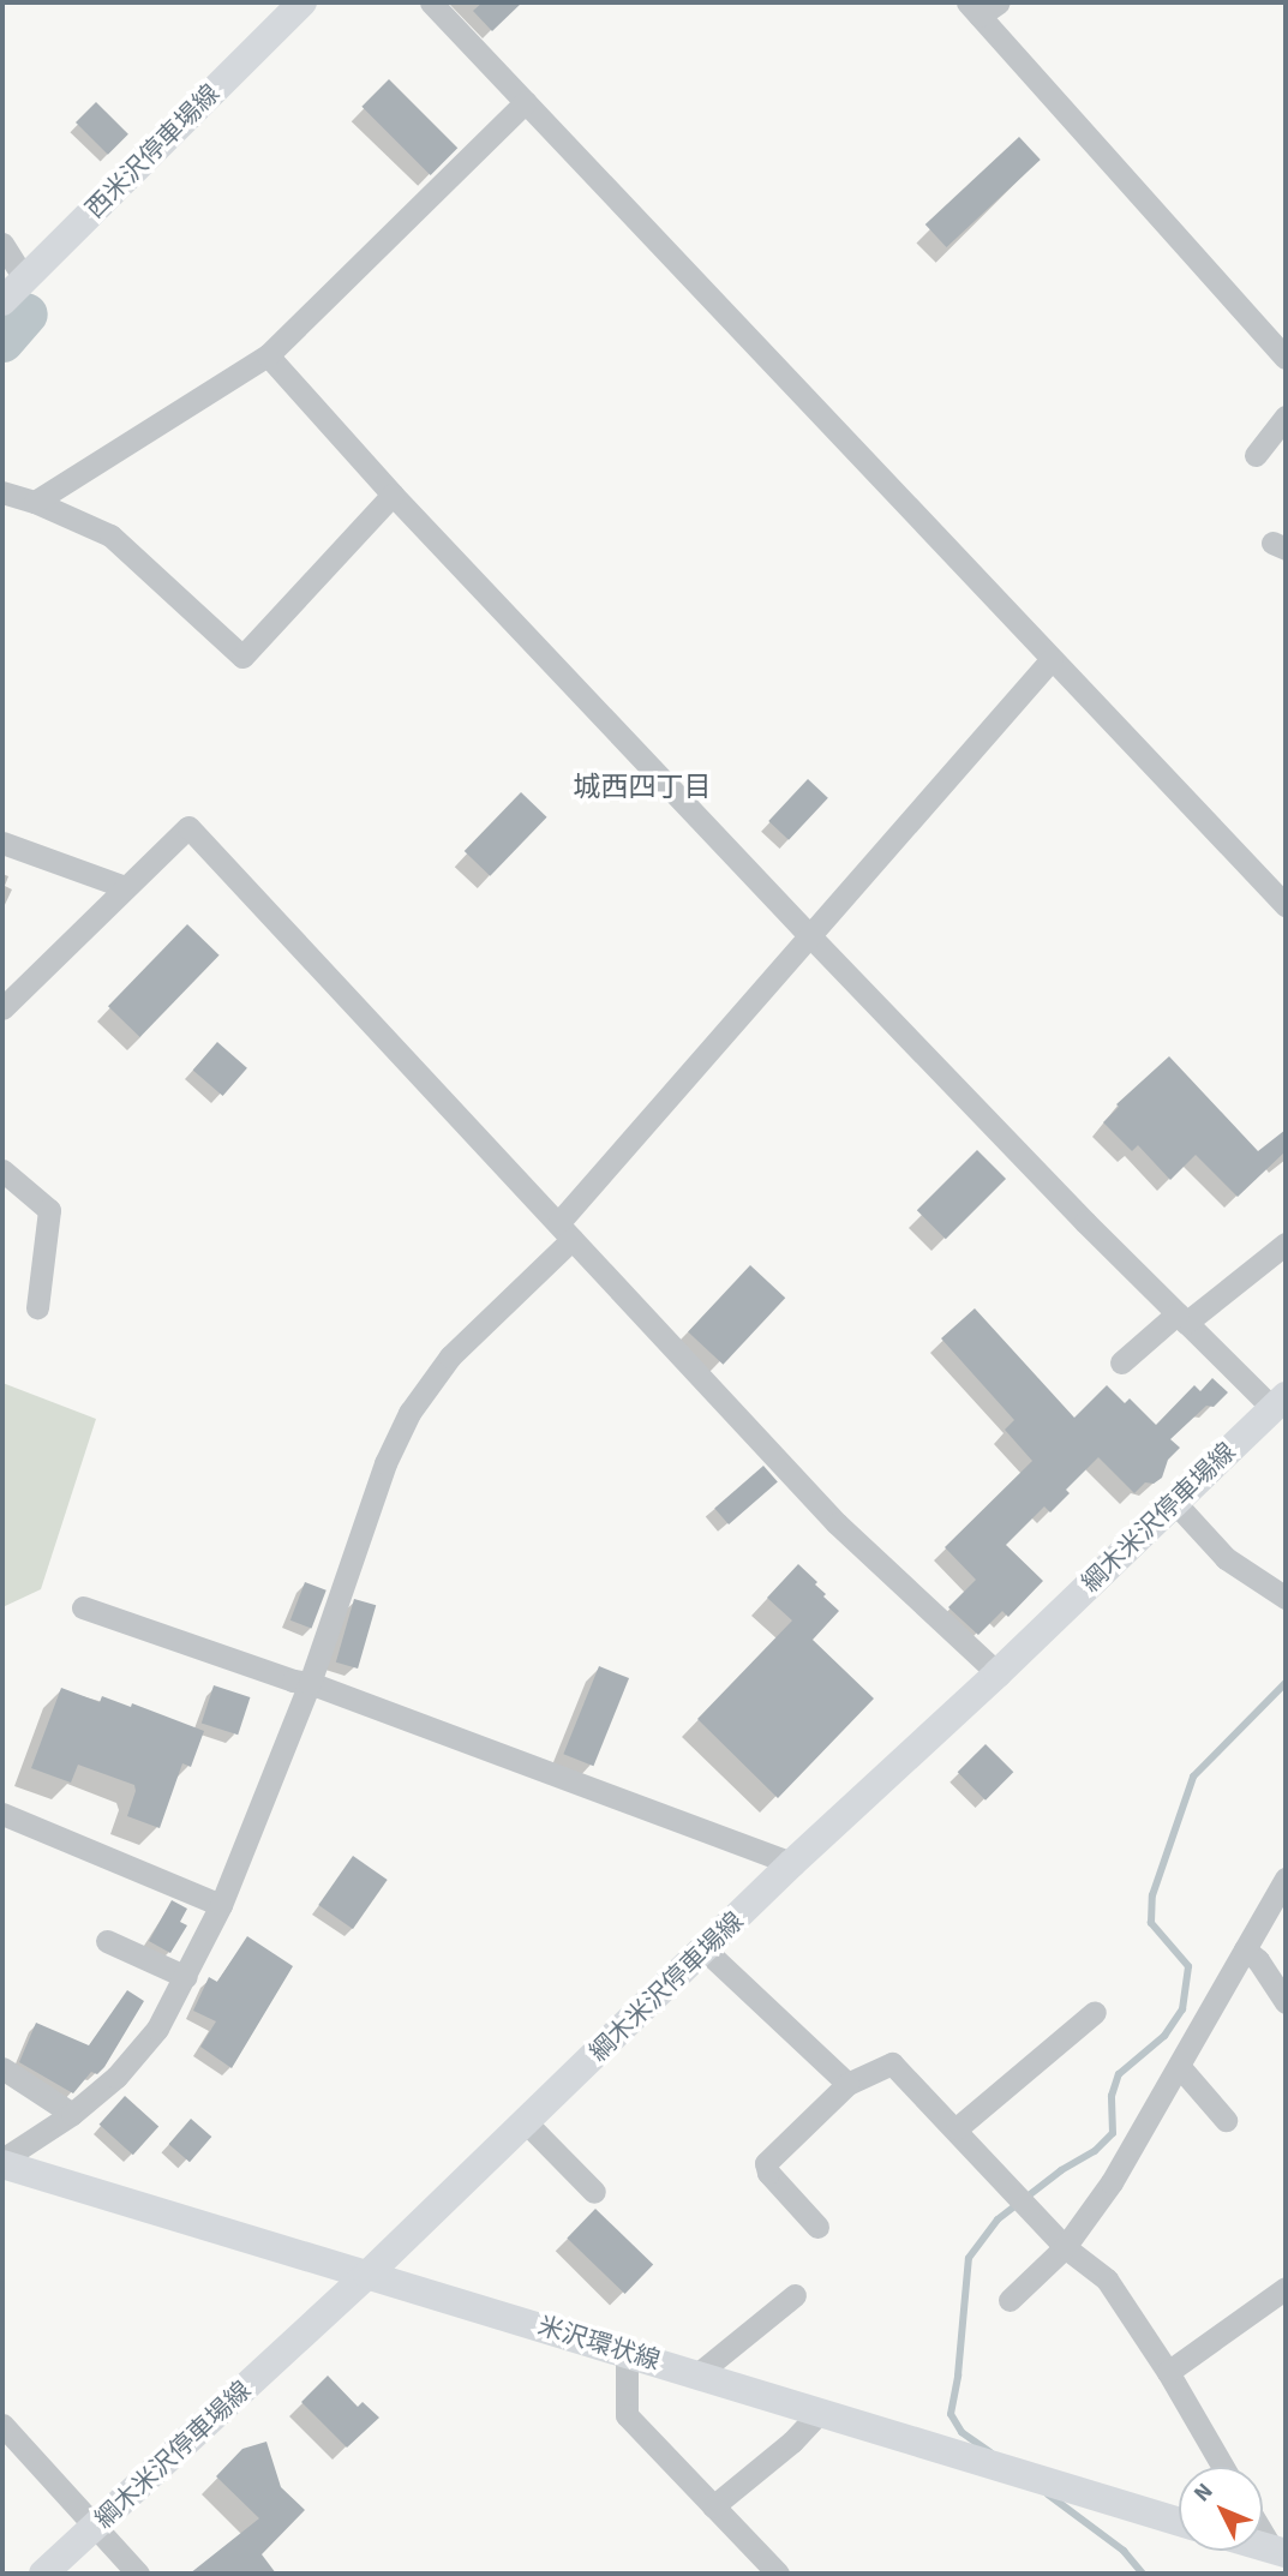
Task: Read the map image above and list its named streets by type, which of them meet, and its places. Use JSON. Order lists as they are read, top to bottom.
{
  "streets": {
    "main road": ["西米沢停車場線", "綱木米沢停車場線", "米沢環状線"]
  },
  "crossings": [
    ["綱木米沢停車場線", "米沢環状線"]
  ],
  "districts": ["城西四丁目"],
  "north": "top left"
}
